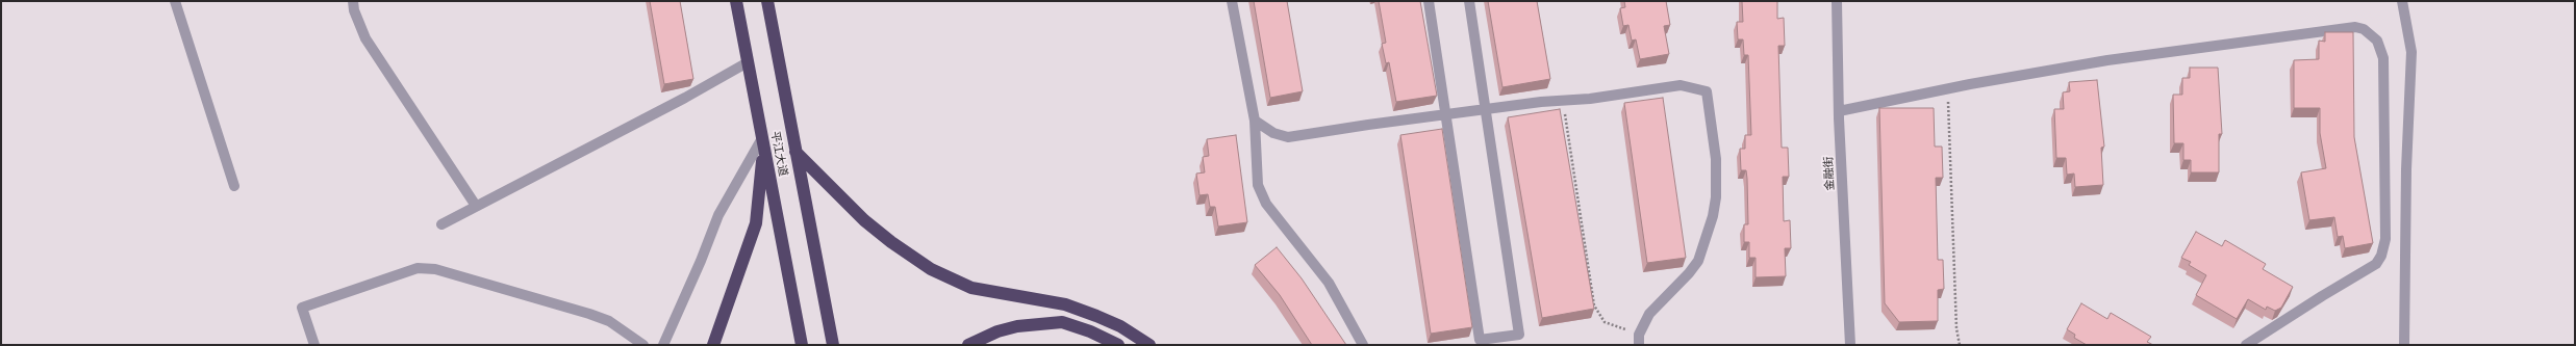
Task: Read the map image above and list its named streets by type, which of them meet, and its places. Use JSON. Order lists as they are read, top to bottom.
{
  "streets": {
    "highway": ["平江大道"],
    "street": ["金融街"]
  }
}
